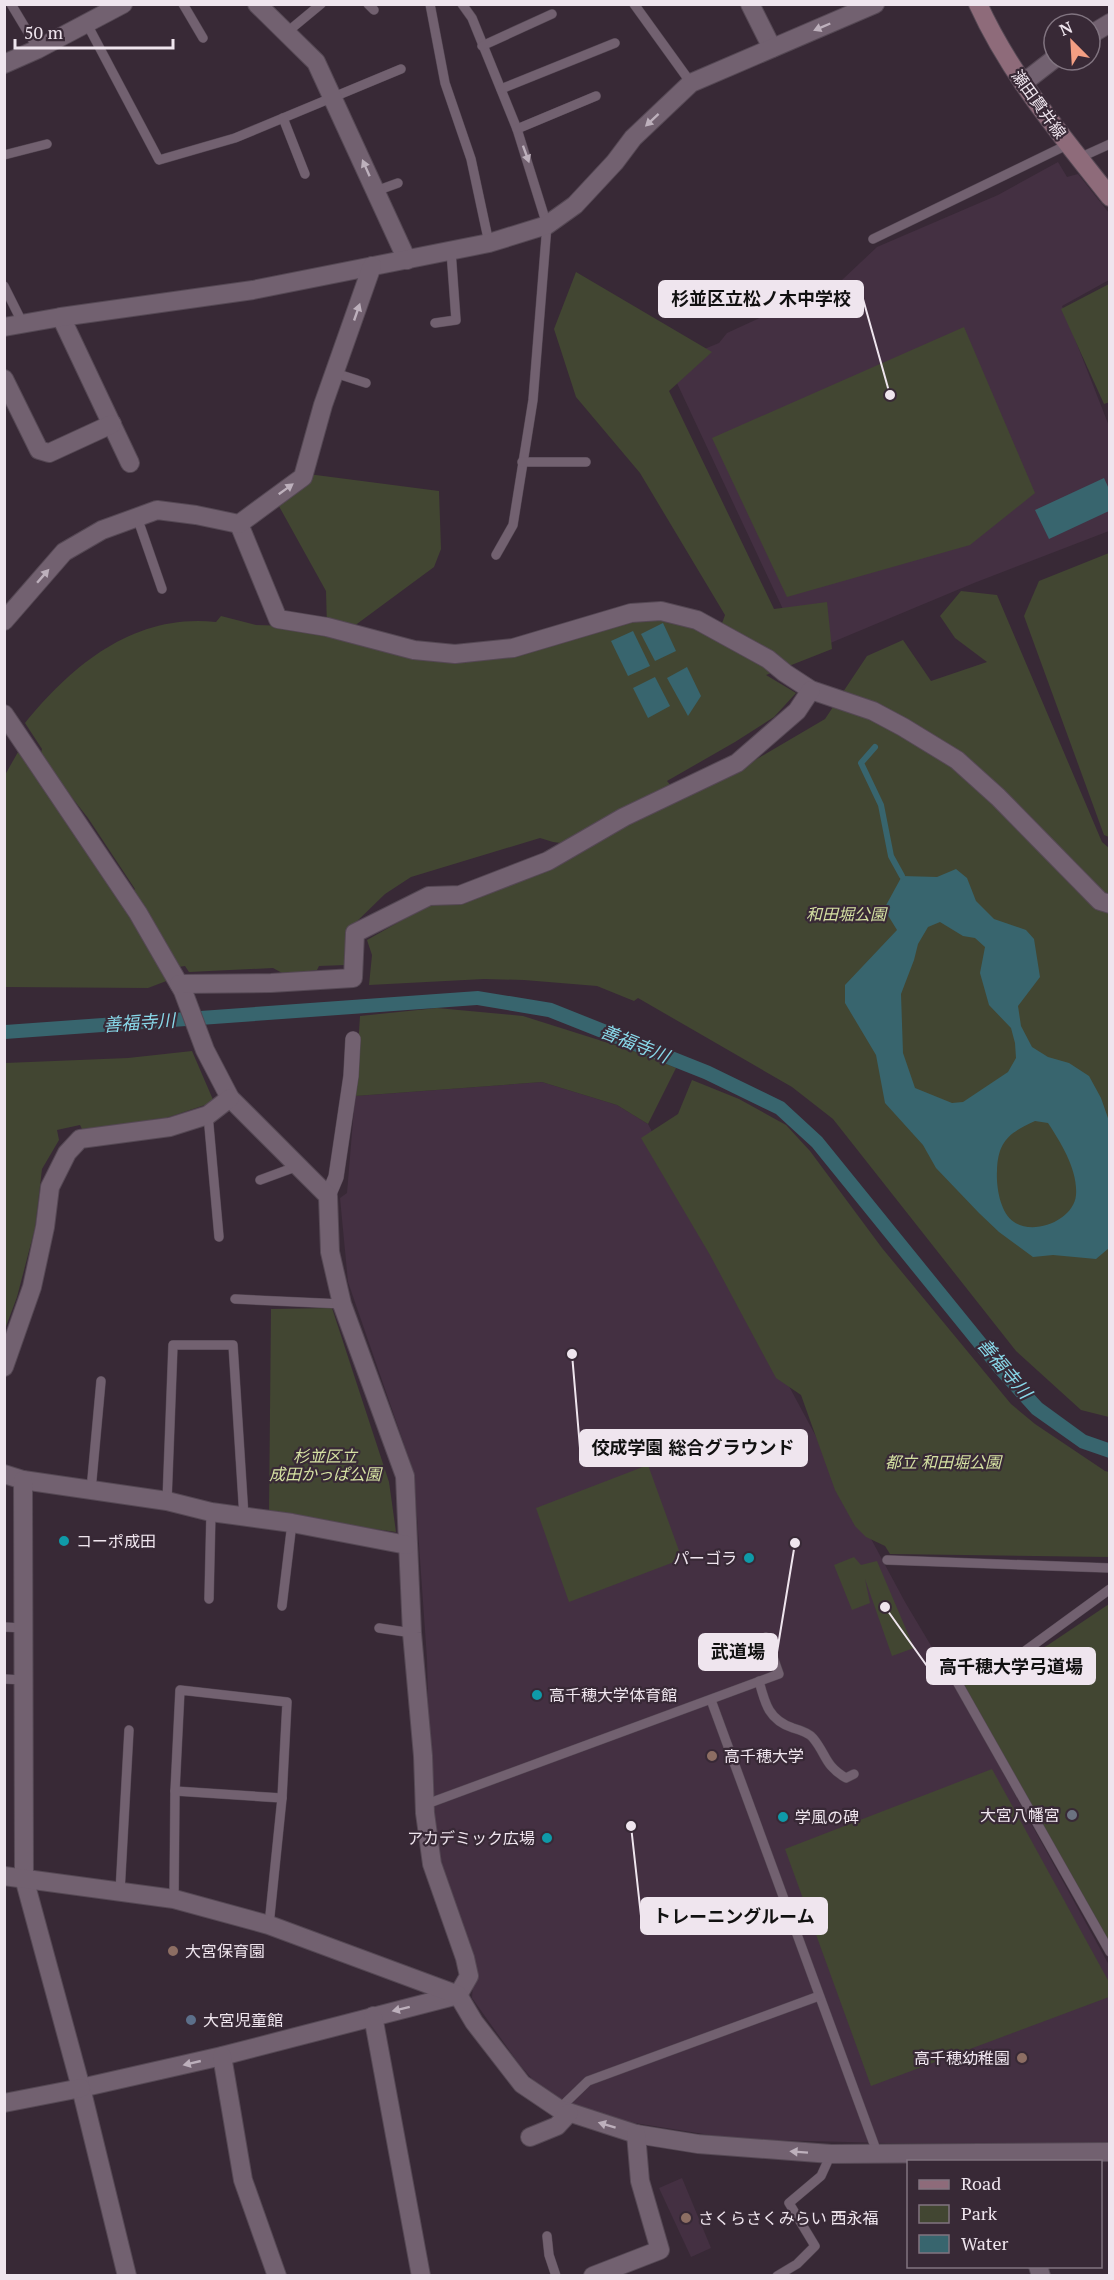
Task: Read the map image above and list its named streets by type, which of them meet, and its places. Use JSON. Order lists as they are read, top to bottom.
{
  "streets": {
    "main road": ["瀬田貫井線"]
  },
  "water": ["善福寺川"],
  "parks": ["和田堀公園", "杉並区立 成田かっぱ公園", "都立 和田堀公園"],
  "places": [
    "杉並区立松ノ木中学校",
    "佼成学園 総合グラウンド",
    "コーポ成田",
    "武道場",
    "パーゴラ",
    "高千穂大学弓道場",
    "高千穂大学体育館",
    "高千穂大学",
    "大宮八幡宮",
    "学風の碑",
    "トレーニングルーム",
    "アカデミック広場",
    "大宮保育園",
    "大宮児童館",
    "高千穂幼稚園",
    "さくらさくみらい 西永福"
  ],
  "legend": ["Road", "Park", "Water"],
  "scale_bar": "50 m",
  "north": "top left"
}
